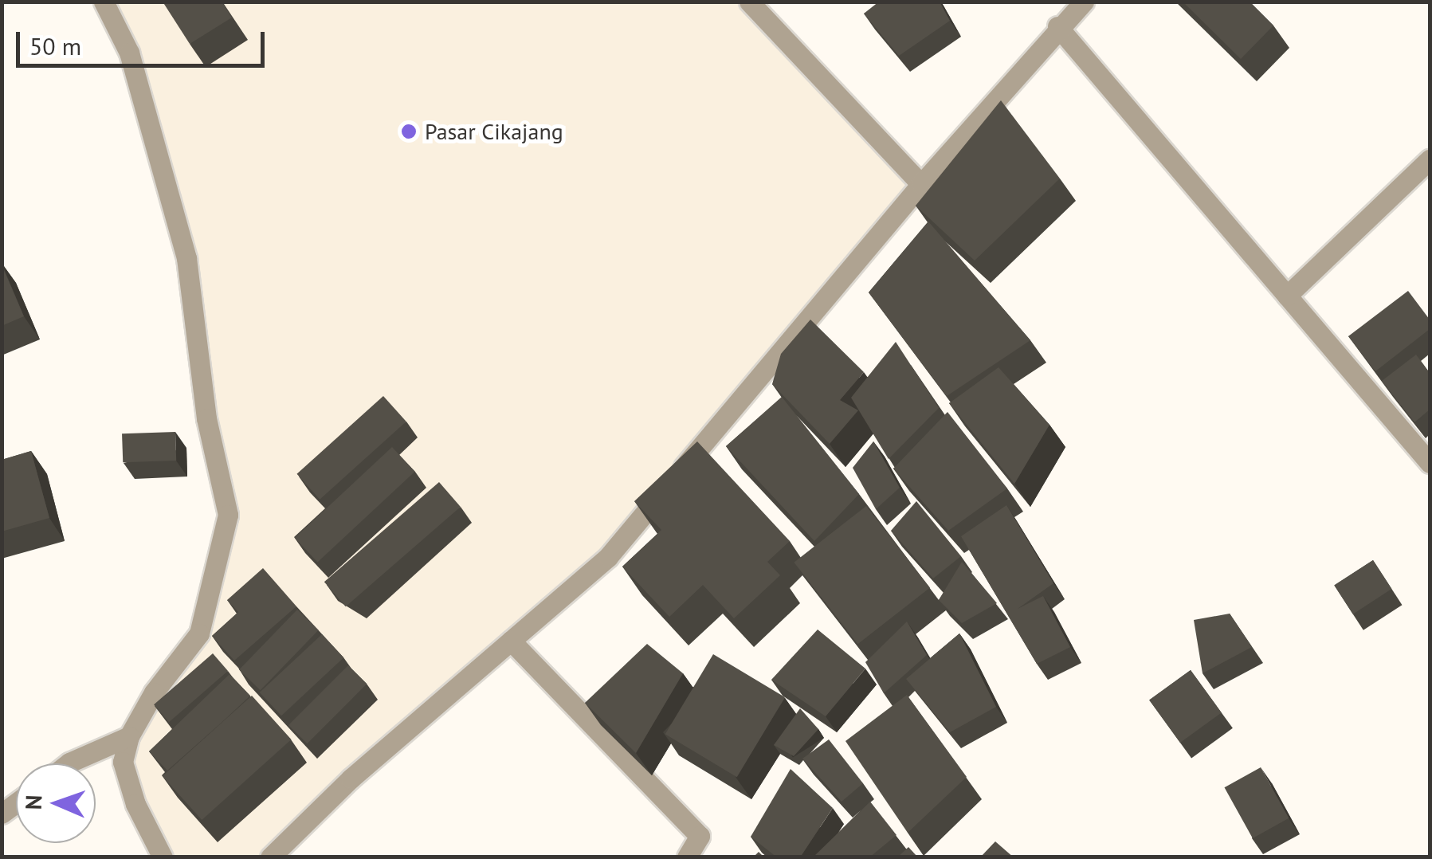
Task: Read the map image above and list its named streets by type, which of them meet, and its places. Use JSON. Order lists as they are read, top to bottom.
{
  "places": ["Pasar Cikajang"],
  "scale_bar": "50 m",
  "north": "left"
}
